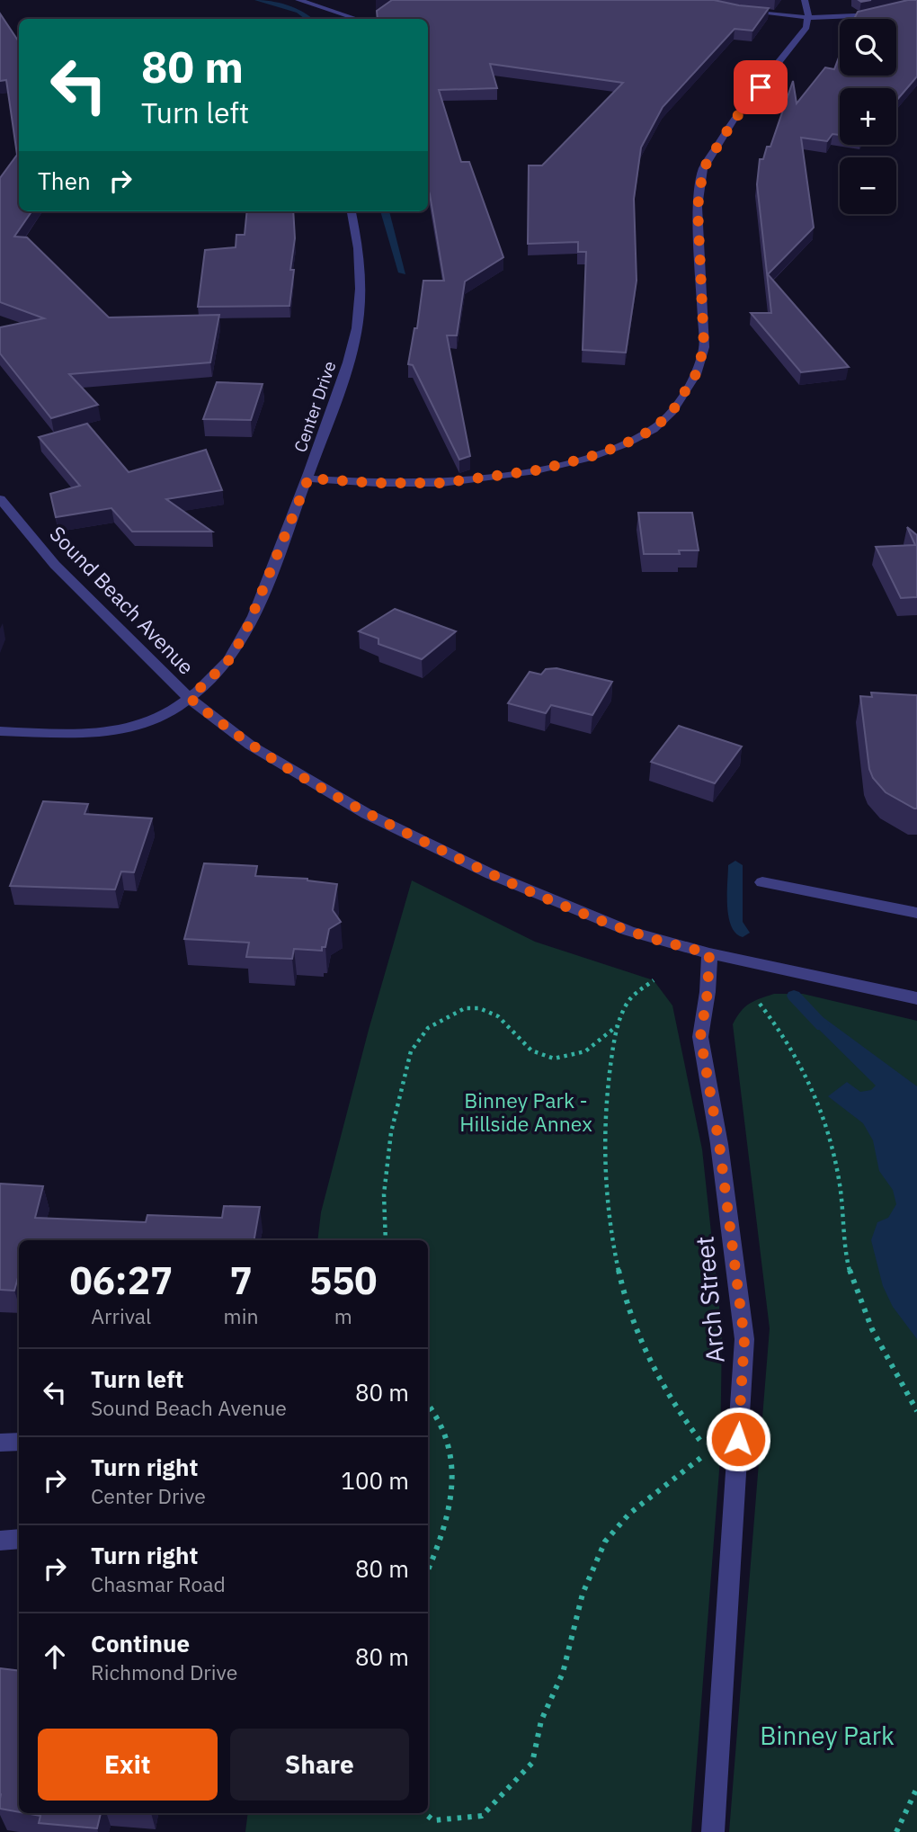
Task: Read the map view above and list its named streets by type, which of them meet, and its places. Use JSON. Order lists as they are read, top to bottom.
{
  "streets": {
    "street": ["Center Drive", "Sound Beach Avenue", "Arch Street"]
  },
  "crossings": [
    ["Center Drive", "Sound Beach Avenue"],
    ["Sound Beach Avenue", "Arch Street"]
  ],
  "parks": ["Binney Park - Hillside Annex", "Binney Park"],
  "page": {
    "map_buttons": ["+", "−"],
    "turn": ["80 m", "Turn left"],
    "then": "Then",
    "eta": [
      "06:27",
      "Arrival",
      "7",
      "min",
      "550",
      "m"
    ],
    "list": [
      {
        "name": "Turn left",
        "note": "Sound Beach Avenue",
        "value": "80 m"
      },
      {
        "name": "Turn right",
        "note": "Center Drive",
        "value": "100 m"
      },
      {
        "name": "Turn right",
        "note": "Chasmar Road",
        "value": "80 m"
      },
      {
        "name": "Continue",
        "note": "Richmond Drive",
        "value": "80 m"
      }
    ],
    "buttons": ["Exit", "Share"]
  }
}
